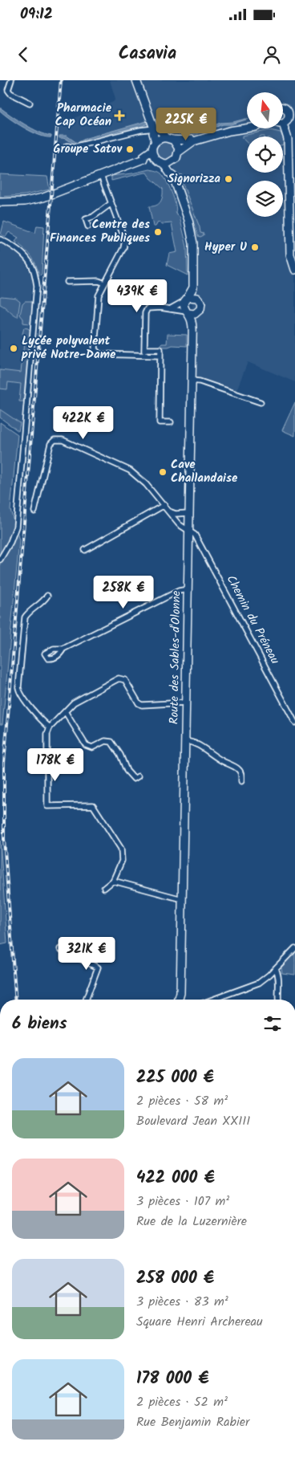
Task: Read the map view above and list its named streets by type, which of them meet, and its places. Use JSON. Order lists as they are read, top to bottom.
{
  "streets": {
    "main road": ["Route des Sables-d'Olonne"],
    "street": ["Chemin du Préneau"]
  },
  "crossings": [
    ["Chemin du Préneau", "Route des Sables-d'Olonne"]
  ],
  "places": {
    "health": ["Pharmacie Cap Océan"],
    "other": [
      "Groupe Satov",
      "Signorizza",
      "Centre des Finances Publiques",
      "Hyper U",
      "Lycée polyvalent privé Notre-Dame",
      "Cave Challandaise"
    ]
  },
  "north": "top",
  "page": {
    "status": "09:12",
    "header": "Casavia",
    "price": [
      "225K €",
      "439K €",
      "422K €",
      "258K €",
      "178K €",
      "321K €"
    ],
    "heading": "6 biens",
    "list": [
      {
        "name": "225 000 €",
        "note": "2 pièces · 58 m² · Boulevard Jean XXIII"
      },
      {
        "name": "422 000 €",
        "note": "3 pièces · 107 m² · Rue de la Luzernière"
      },
      {
        "name": "258 000 €",
        "note": "3 pièces · 83 m² · Square Henri Archereau"
      },
      {
        "name": "178 000 €",
        "note": "2 pièces · 52 m² · Rue Benjamin Rabier"
      }
    ]
  }
}
